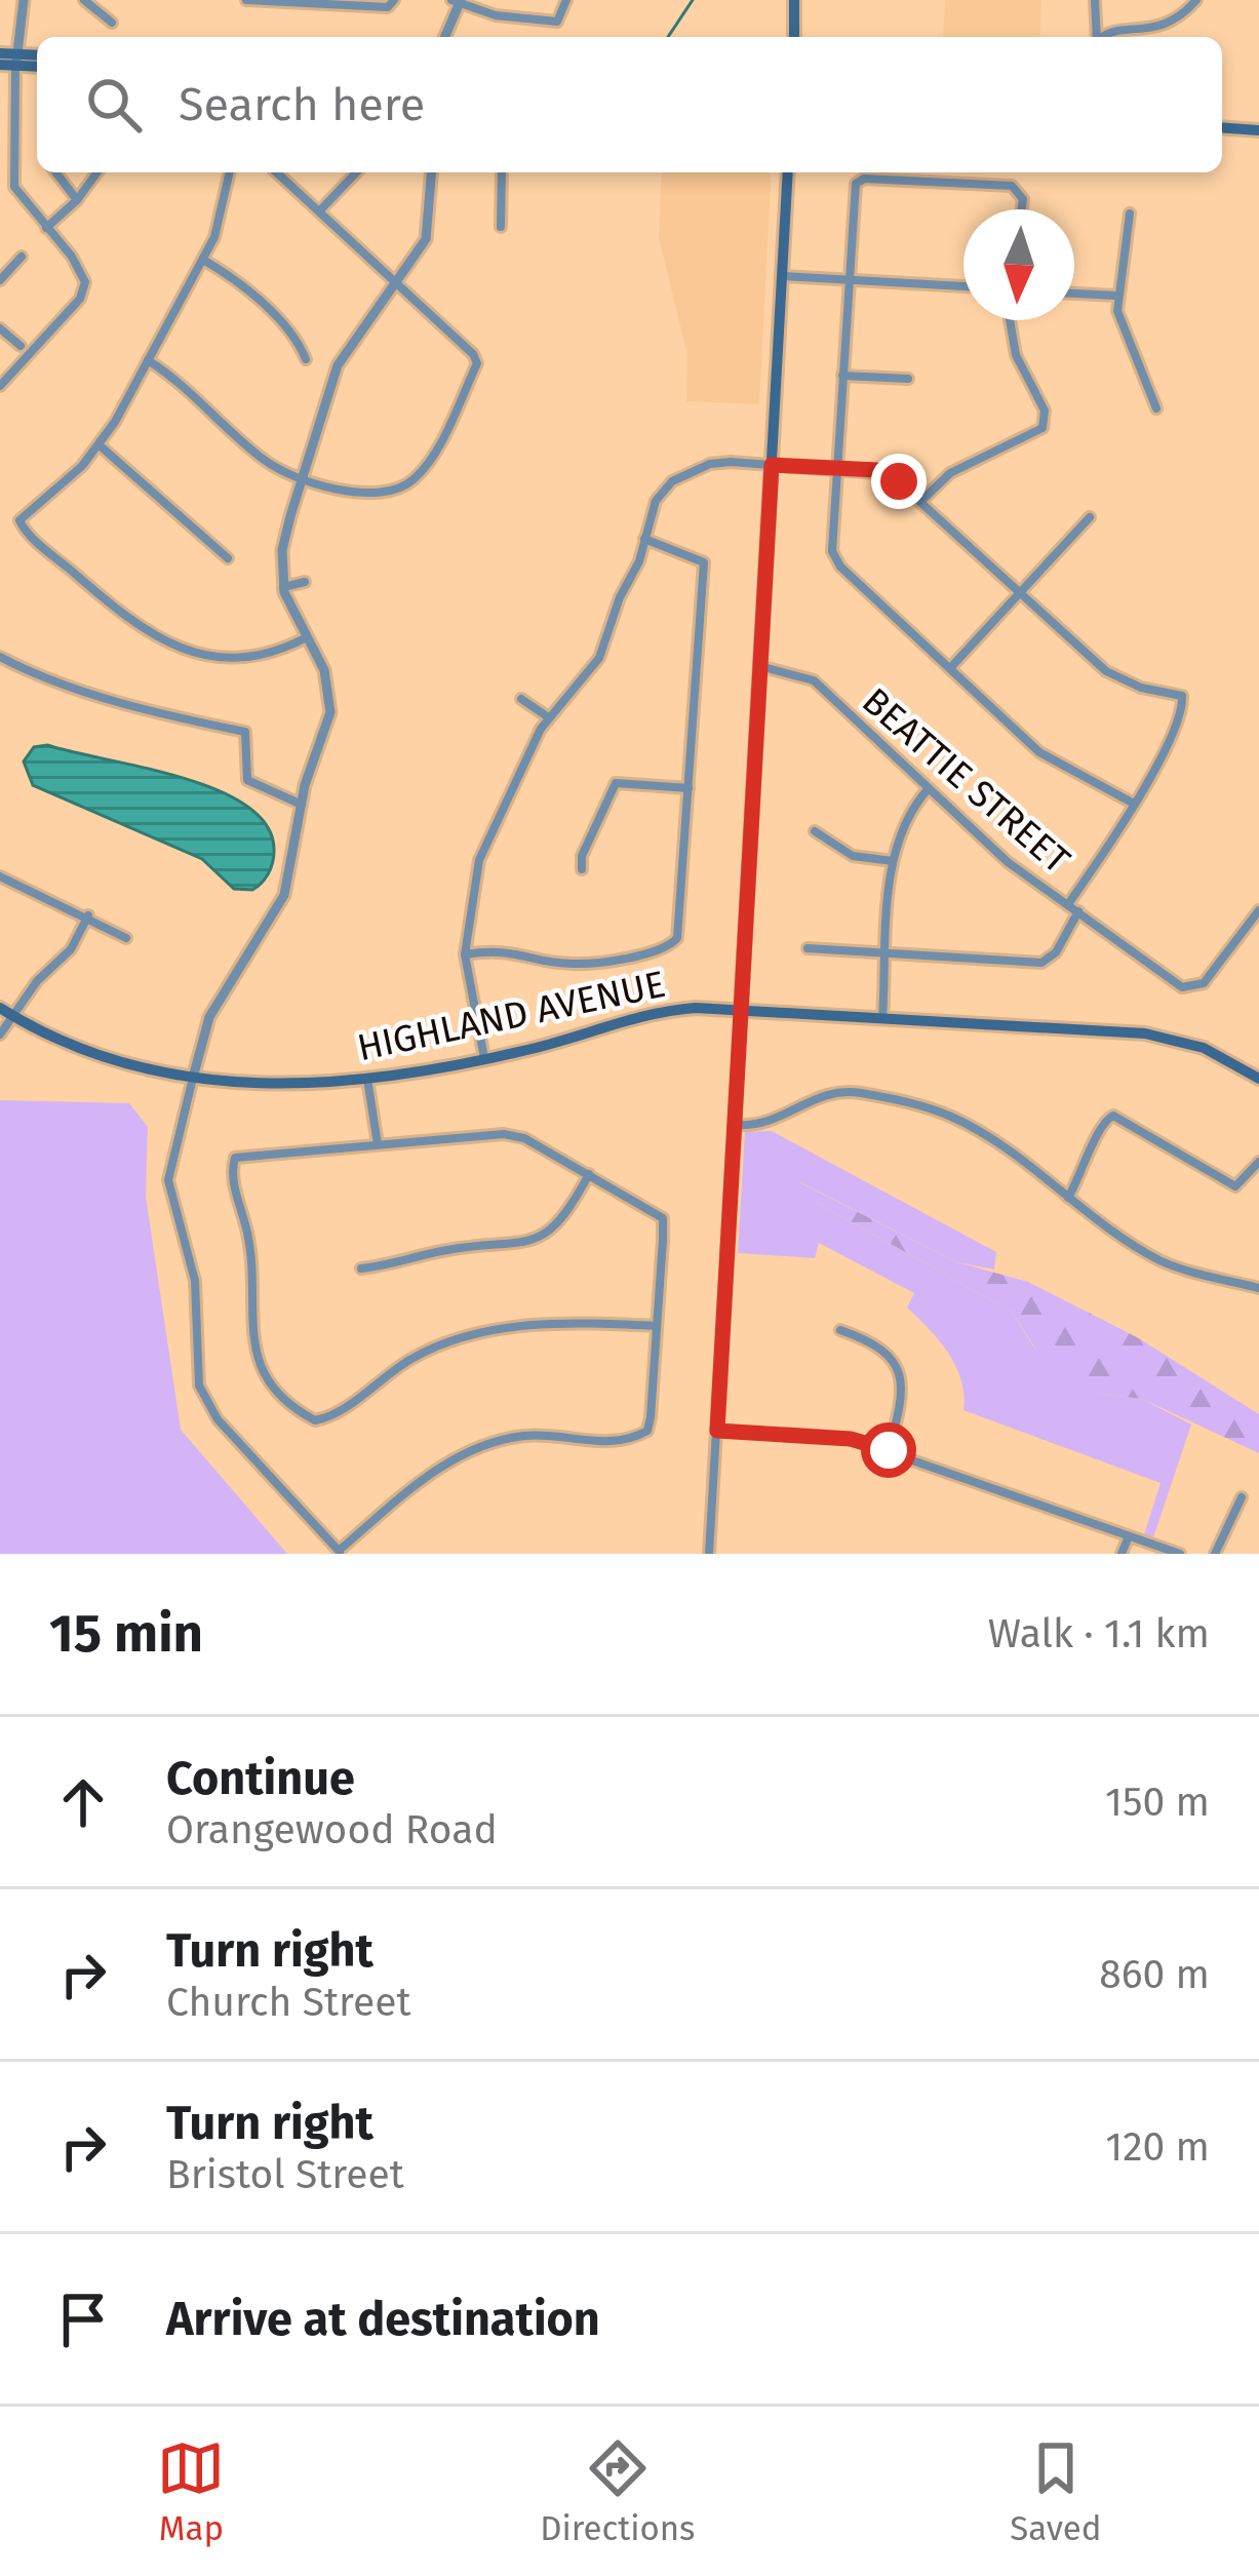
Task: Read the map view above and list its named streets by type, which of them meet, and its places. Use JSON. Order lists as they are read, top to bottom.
{
  "streets": {
    "main road": ["HIGHLAND AVENUE"],
    "street": ["BEATTIE STREET"]
  },
  "north": "bottom",
  "page": {
    "search": "Search here",
    "heading": ["15 min", "Walk · 1.1 km"],
    "list": [
      ["Continue", "Orangewood Road", "150 m"],
      ["Turn right", "Church Street", "860 m"],
      ["Turn right", "Bristol Street", "120 m"],
      "Arrive at destination"
    ],
    "nav": ["Map", "Directions", "Saved"]
  }
}
